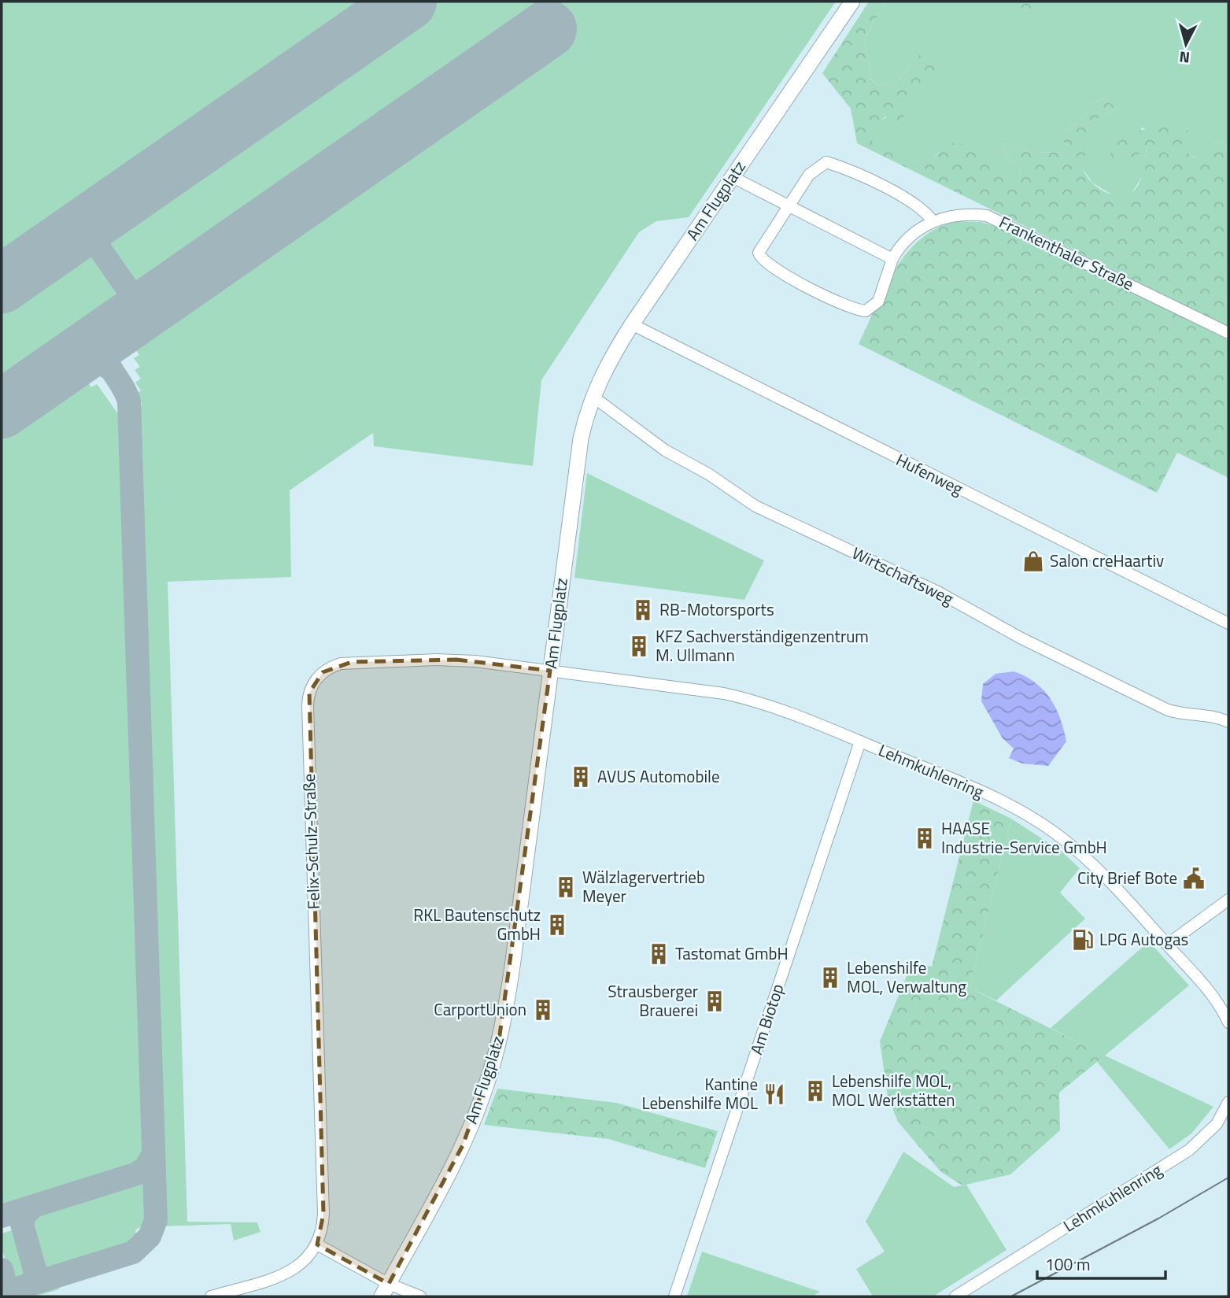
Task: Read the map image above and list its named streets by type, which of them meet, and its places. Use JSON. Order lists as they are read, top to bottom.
{
  "streets": {
    "street": [
      "Am Flugplatz",
      "Frankenthaler Straße",
      "Hufenweg",
      "Wirtschaftsweg",
      "Lehmkuhlenring",
      "Felix-Schulz-Straße",
      "Am Biotop"
    ]
  },
  "crossings": [
    ["Am Flugplatz", "Hufenweg"],
    ["Am Flugplatz", "Wirtschaftsweg"],
    ["Am Flugplatz", "Lehmkuhlenring"],
    ["Am Flugplatz", "Felix-Schulz-Straße"],
    ["Lehmkuhlenring", "Felix-Schulz-Straße"],
    ["Lehmkuhlenring", "Am Biotop"]
  ],
  "places": {
    "shop": ["Salon creHaartiv"],
    "building": [
      "RB-Motorsports",
      "KFZ Sachverständigenzentrum M. Ullmann",
      "AVUS Automobile",
      "HAASE Industrie-Service GmbH",
      "Wälzlagervertrieb Meyer",
      "RKL Bautenschutz GmbH",
      "Tastomat GmbH",
      "Lebenshilfe MOL, Verwaltung",
      "Strausberger Brauerei",
      "CarportUnion",
      "Lebenshilfe MOL, MOL Werkstätten"
    ],
    "public building": ["City Brief Bote"],
    "fuel station": ["LPG Autogas"],
    "restaurant": ["Kantine Lebenshilfe MOL"]
  },
  "scale_bar": "100 m",
  "north": "bottom"
}
